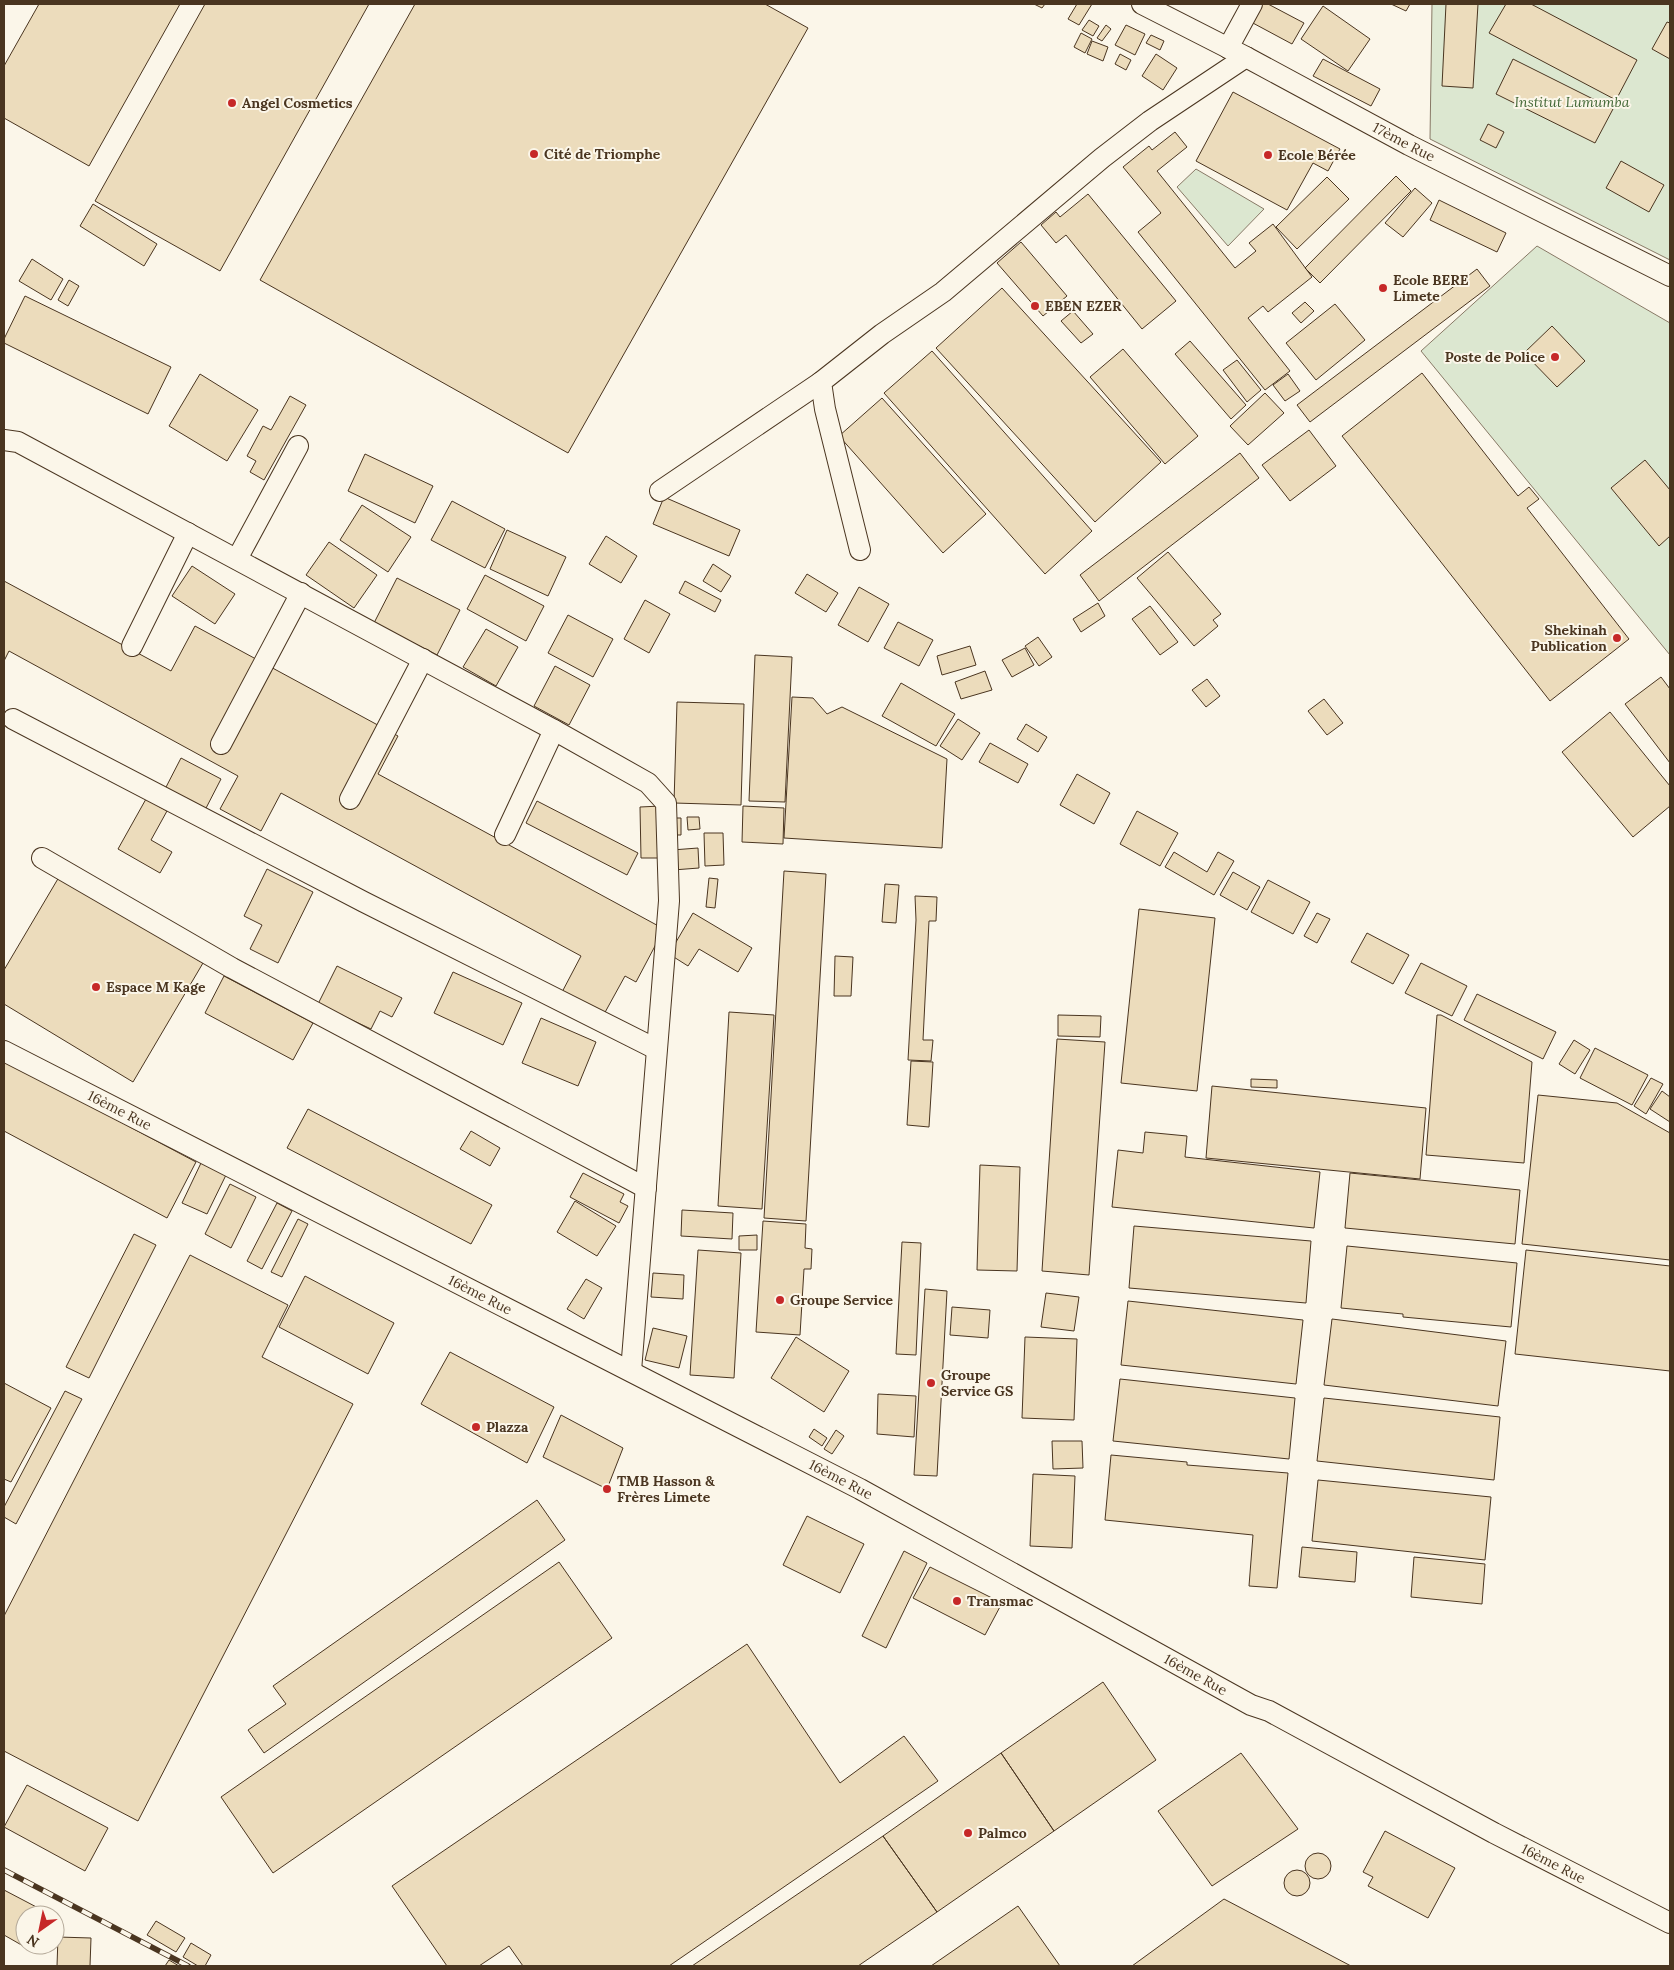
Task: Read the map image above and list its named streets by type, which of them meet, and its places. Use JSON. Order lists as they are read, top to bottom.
{
  "streets": {
    "street": ["17ème Rue", "16ème Rue"]
  },
  "parks": ["Institut Lumumba"],
  "places": [
    "Angel Cosmetics",
    "Cité de Triomphe",
    "Ecole Bérée",
    "Ecole BERE Limete",
    "EBEN EZER",
    "Poste de Police",
    "Shekinah Publication",
    "Espace M Kage",
    "Groupe Service",
    "Groupe Service GS",
    "Plazza",
    "TMB Hasson & Frères Limete",
    "Transmac",
    "Palmco"
  ],
  "north": "bottom left"
}
